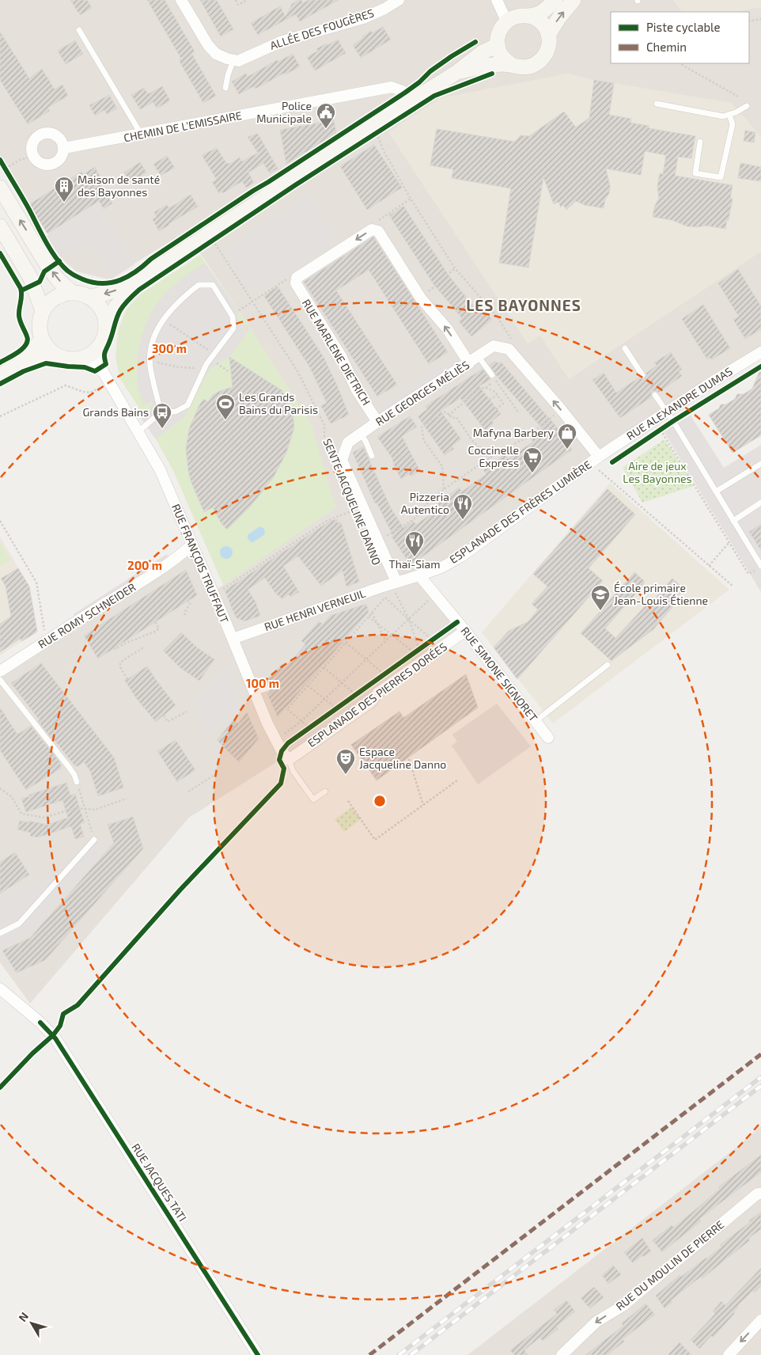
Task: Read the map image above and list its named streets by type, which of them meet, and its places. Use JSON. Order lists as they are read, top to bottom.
{
  "streets": {
    "street": [
      "ALLÉE DES FOUGÈRES",
      "CHEMIN DE L'EMISSAIRE",
      "RUE MARLENE DIETRICH",
      "RUE GEORGES MÉLIÈS",
      "RUE ALEXANDRE DUMAS",
      "ESPLANADE DES FRÈRES LUMIÈRE",
      "RUE FRANÇOIS TRUFFAUT",
      "RUE HENRI VERNEUIL",
      "RUE ROMY SCHNEIDER",
      "RUE SIMONE SIGNORET",
      "ESPLANADE DES PIERRES DORÉES",
      "RUE JACQUES TATI",
      "RUE DU MOULIN DE PIERRE"
    ],
    "path": ["SENTE JACQUELINE DANNO"]
  },
  "crossings": [
    ["RUE MARLENE DIETRICH", "RUE GEORGES MÉLIÈS"],
    ["RUE GEORGES MÉLIÈS", "ESPLANADE DES FRÈRES LUMIÈRE"],
    ["RUE GEORGES MÉLIÈS", "RUE HENRI VERNEUIL"],
    ["RUE ALEXANDRE DUMAS", "ESPLANADE DES FRÈRES LUMIÈRE"],
    ["ESPLANADE DES FRÈRES LUMIÈRE", "RUE HENRI VERNEUIL"],
    ["ESPLANADE DES FRÈRES LUMIÈRE", "RUE SIMONE SIGNORET"],
    ["RUE FRANÇOIS TRUFFAUT", "RUE HENRI VERNEUIL"],
    ["RUE FRANÇOIS TRUFFAUT", "RUE ROMY SCHNEIDER"],
    ["RUE FRANÇOIS TRUFFAUT", "ESPLANADE DES PIERRES DORÉES"],
    ["RUE SIMONE SIGNORET", "ESPLANADE DES PIERRES DORÉES"]
  ],
  "one_way": ["RUE DU MOULIN DE PIERRE"],
  "districts": ["LES BAYONNES"],
  "parks": ["Aire de jeux Les Bayonnes"],
  "places": {
    "public building": ["Police Municipale"],
    "building": ["Maison de santé des Bayonnes"],
    "sports": ["Les Grands Bains du Parisis"],
    "bus stop": ["Grands Bains"],
    "shop": ["Mafyna Barbery"],
    "supermarket": ["Coccinelle Express"],
    "restaurant": ["Pizzeria Autentico", "Thaï-Siam"],
    "school or university": ["École primaire Jean-Louis Étienne"],
    "theatre": ["Espace Jacqueline Danno"]
  },
  "legend": ["Piste cyclable", "Chemin"],
  "north": "top left",
  "rings": ["300 m", "200 m", "100 m"]
}
